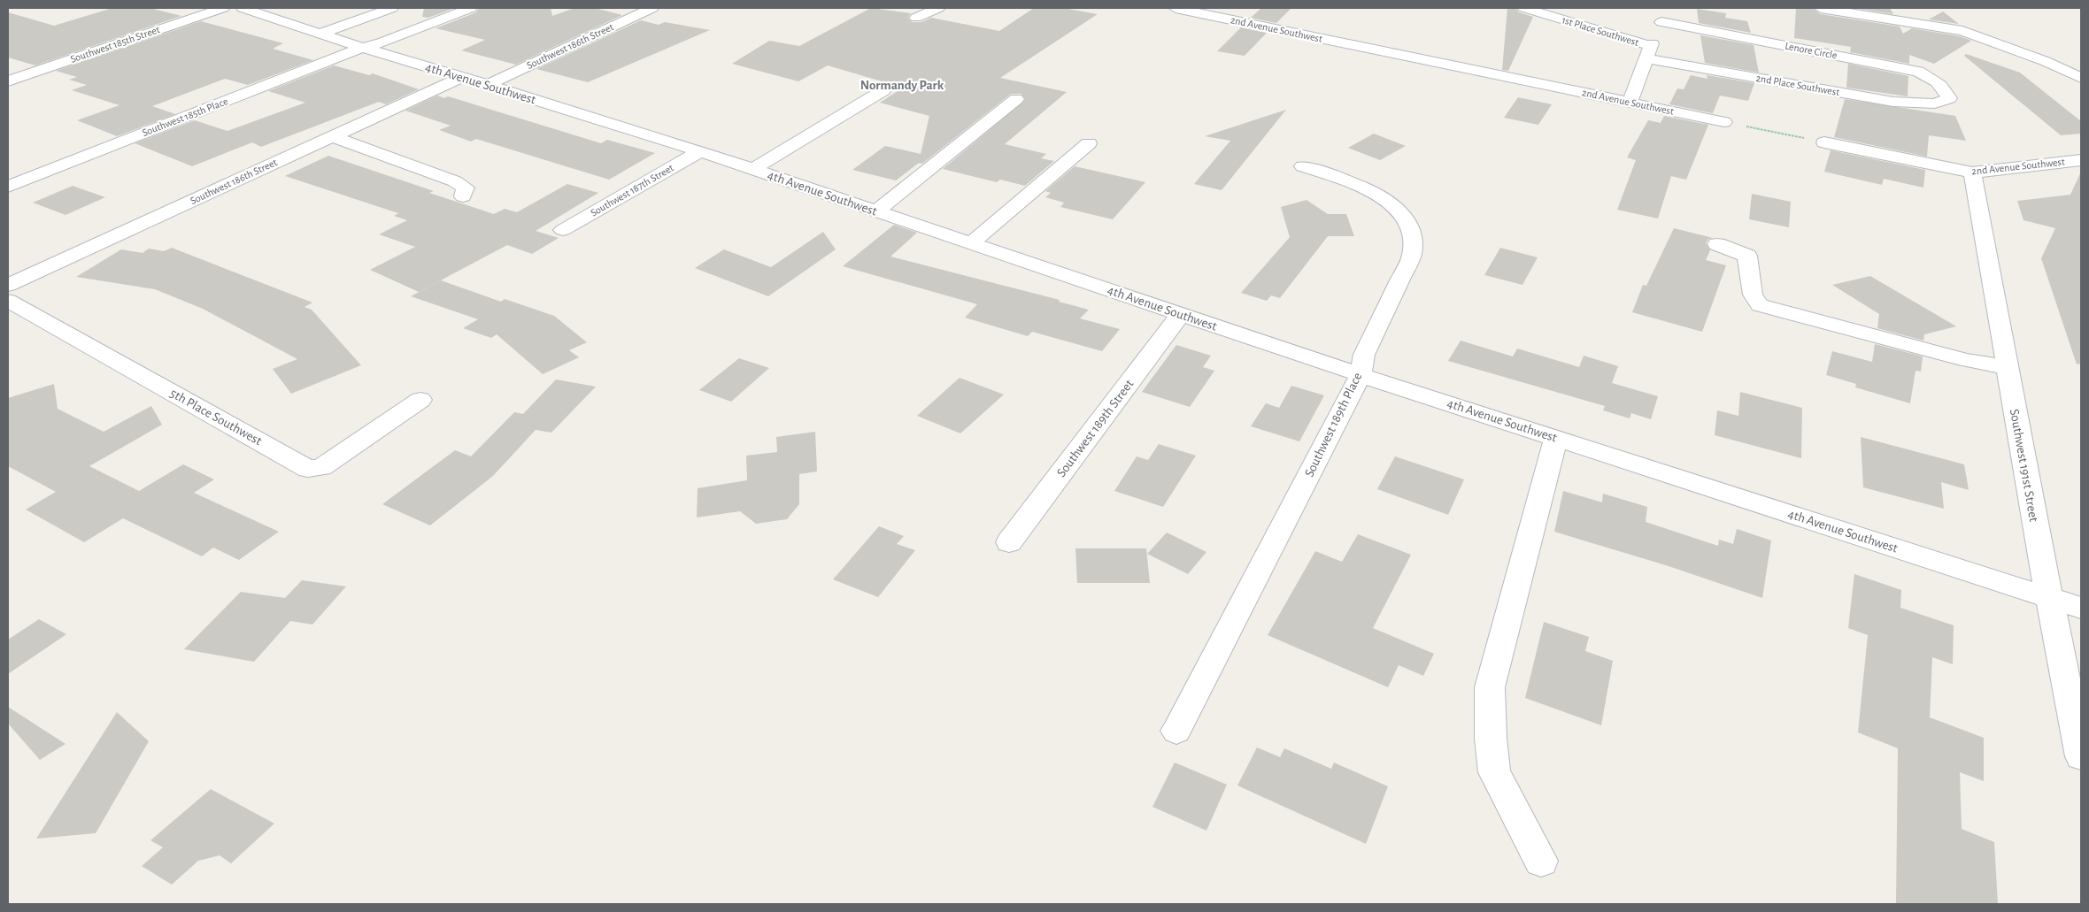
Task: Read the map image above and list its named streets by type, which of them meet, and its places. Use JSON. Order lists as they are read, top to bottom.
{
  "streets": {
    "street": [
      "2nd Avenue Southwest",
      "1st Place Southwest",
      "Southwest 185th Street",
      "Southwest 186th Street",
      "Lenore Circle",
      "4th Avenue Southwest",
      "2nd Place Southwest",
      "Southwest 185th Place",
      "Southwest 187th Street",
      "5th Place Southwest",
      "Southwest 189th Place",
      "Southwest 189th Street",
      "Southwest 191st Street"
    ]
  },
  "crossings": [
    ["2nd Avenue Southwest", "Southwest 191st Street"],
    ["1st Place Southwest", "2nd Place Southwest"],
    ["Southwest 186th Street", "4th Avenue Southwest"],
    ["Lenore Circle", "2nd Place Southwest"],
    ["4th Avenue Southwest", "Southwest 185th Place"],
    ["4th Avenue Southwest", "Southwest 187th Street"],
    ["4th Avenue Southwest", "Southwest 189th Place"],
    ["4th Avenue Southwest", "Southwest 189th Street"],
    ["4th Avenue Southwest", "Southwest 191st Street"]
  ],
  "districts": ["Normandy Park"]
}
